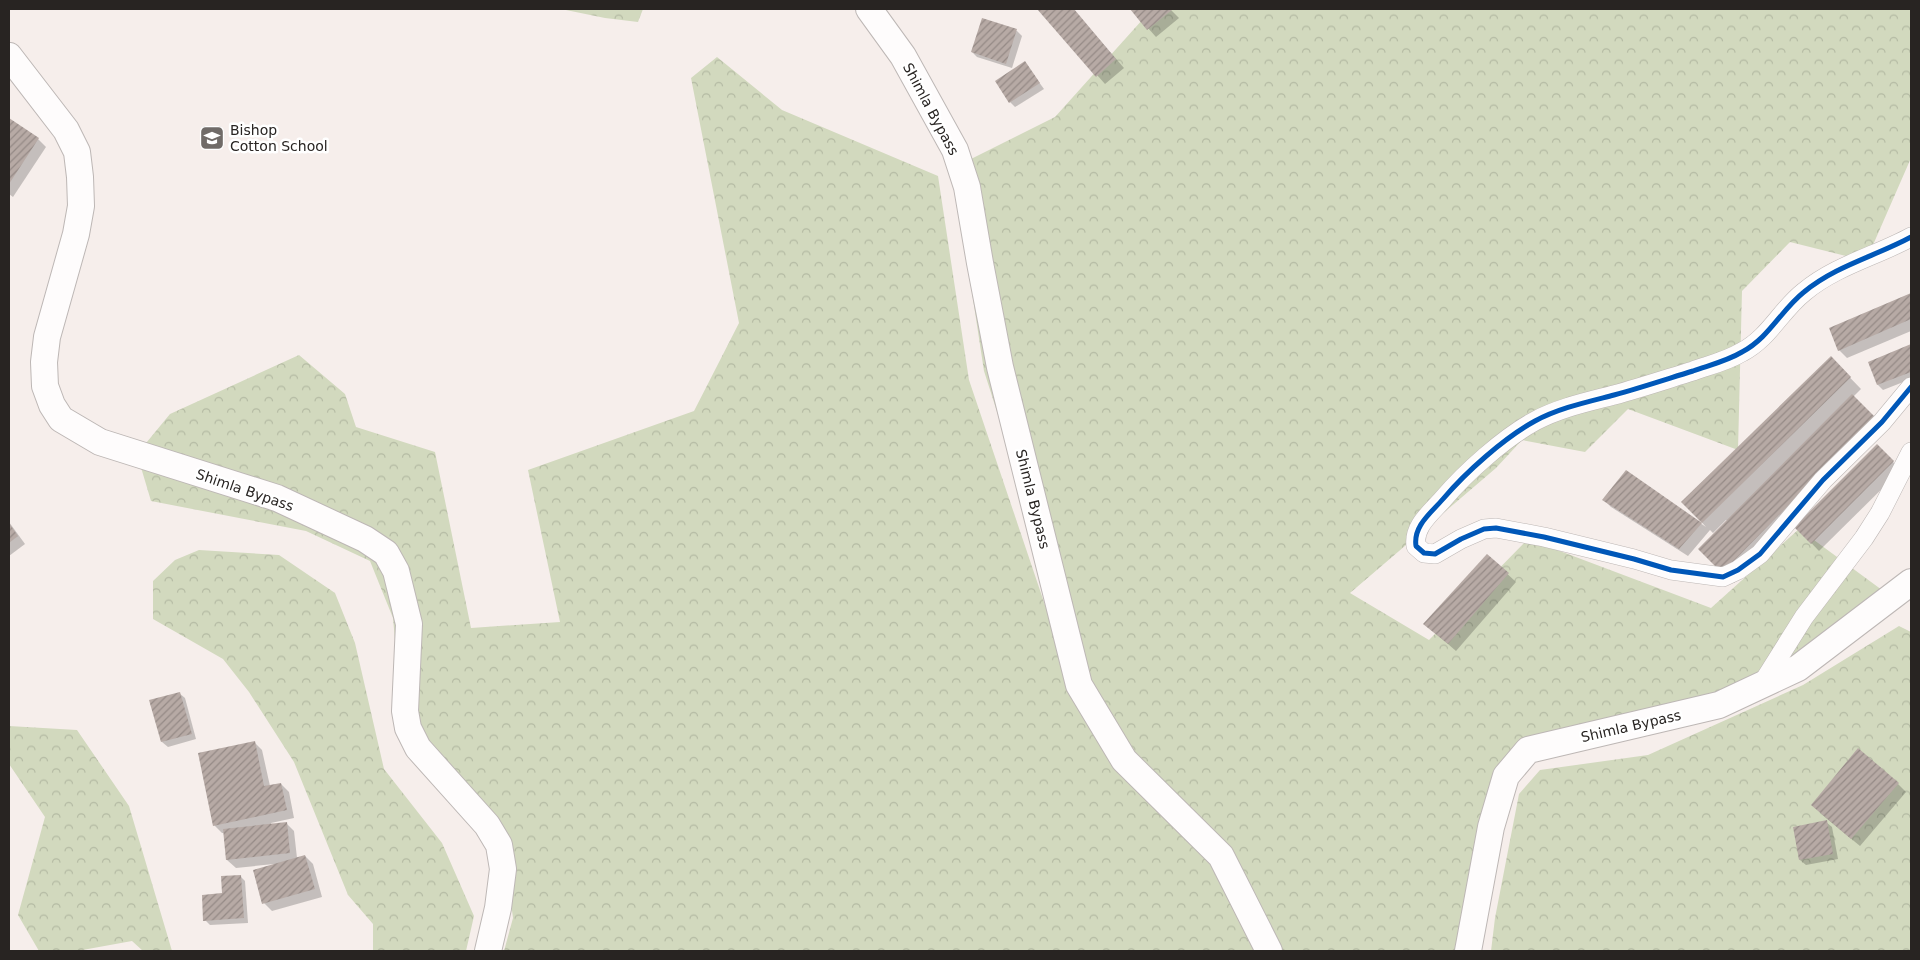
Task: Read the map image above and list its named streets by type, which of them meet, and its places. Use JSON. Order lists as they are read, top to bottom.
{
  "streets": {
    "highway": ["Shimla Bypass"]
  },
  "places": {
    "school or university": ["Bishop Cotton School"]
  }
}
